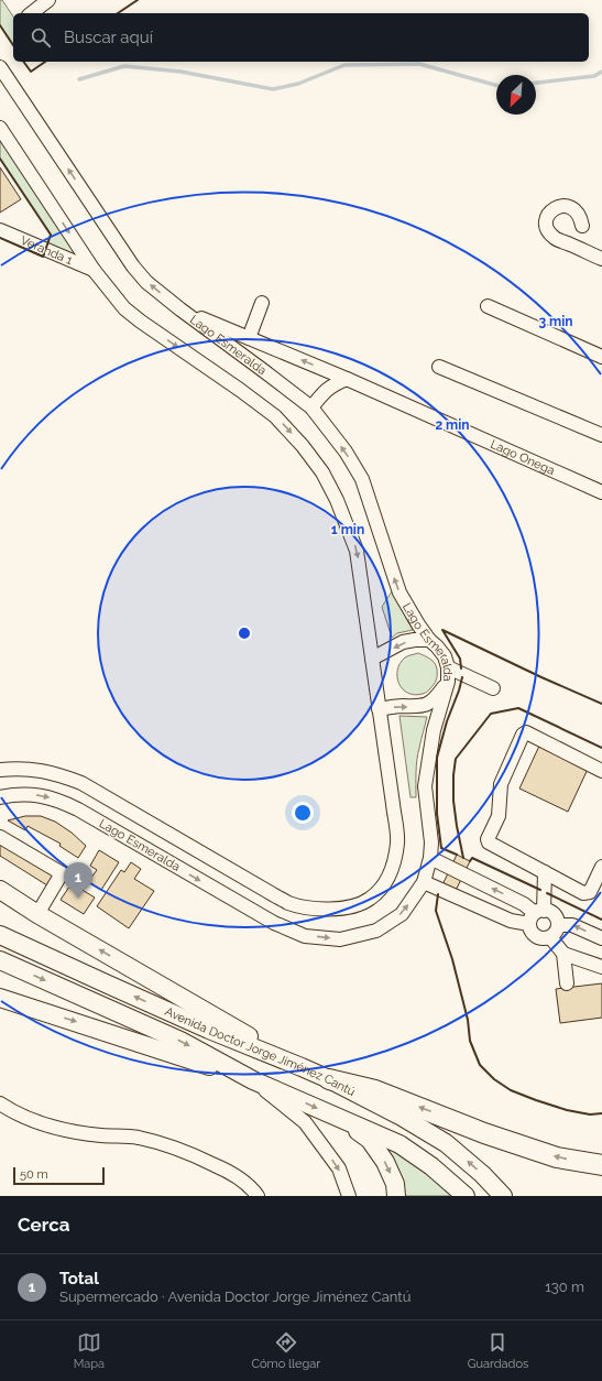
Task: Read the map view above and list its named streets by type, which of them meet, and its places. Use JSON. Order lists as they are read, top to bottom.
{
  "streets": {
    "main road": ["Avenida Doctor Jorge Jiménez Cantú"],
    "street": ["Veranda 1", "Lago Esmeralda", "Lago Onega"]
  },
  "crossings": [
    ["Veranda 1", "Lago Esmeralda"],
    ["Lago Esmeralda", "Lago Onega"]
  ],
  "scale_bar": "50 m",
  "north": "bottom left",
  "page": {
    "search": "Buscar aquí",
    "pins": "1",
    "scale": "50 m",
    "heading": "Cerca",
    "list": [
      {
        "mark": "1",
        "name": "Total",
        "note": "Supermercado · Avenida Doctor Jorge Jiménez Cantú",
        "value": "130 m"
      }
    ],
    "nav": ["Mapa", "Cómo llegar", "Guardados"]
  },
  "rings": ["3 min", "2 min", "1 min"]
}
